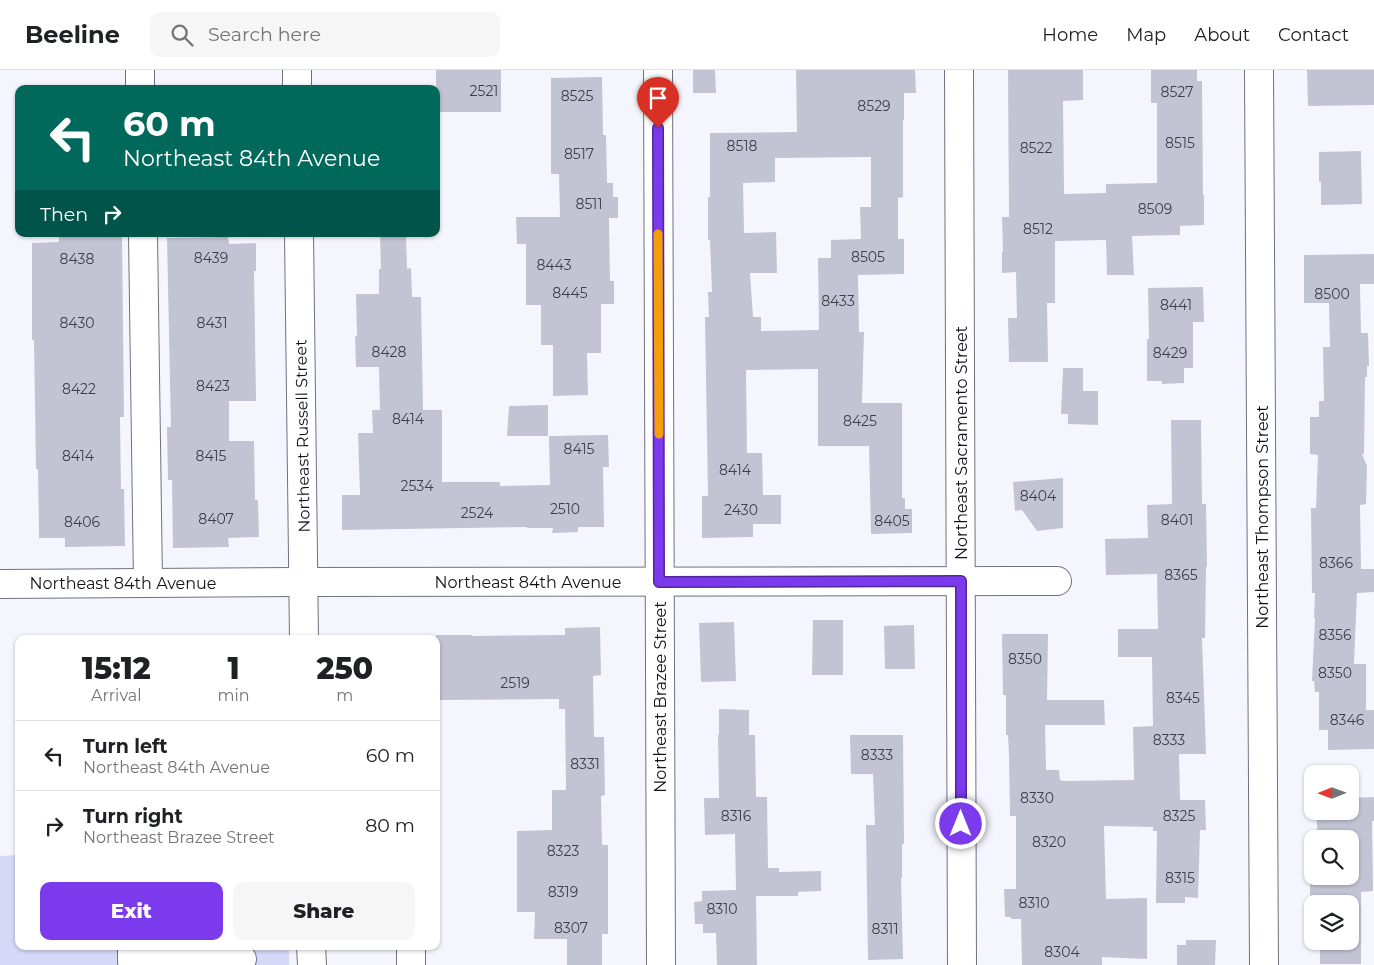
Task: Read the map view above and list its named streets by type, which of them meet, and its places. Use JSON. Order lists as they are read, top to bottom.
{
  "streets": {
    "street": [
      "Northeast Russell Street",
      "Northeast Sacramento Street",
      "Northeast Thompson Street",
      "Northeast 84th Avenue",
      "Northeast Brazee Street"
    ]
  },
  "crossings": [
    ["Northeast Russell Street", "Northeast 84th Avenue"],
    ["Northeast Sacramento Street", "Northeast 84th Avenue"],
    ["Northeast 84th Avenue", "Northeast Brazee Street"]
  ],
  "house_numbers": [
    "2521",
    "8527",
    "8525",
    "8529",
    "8515",
    "8518",
    "8522",
    "8517",
    "8511",
    "8509",
    "8512",
    "8505",
    "8439",
    "8438",
    "8443",
    "8445",
    "8500",
    "8433",
    "8441",
    "8430",
    "8431",
    "8428",
    "8429",
    "8423",
    "8422",
    "8414",
    "8425",
    "8415",
    "8414",
    "8415",
    "8414",
    "2534",
    "8404",
    "2510",
    "2430",
    "2524",
    "8407",
    "8401",
    "8405",
    "8406",
    "8366",
    "8365",
    "8356",
    "8350",
    "8350",
    "2519",
    "8345",
    "8346",
    "8333",
    "8333",
    "8331",
    "8330",
    "8316",
    "8325",
    "8320",
    "8323",
    "8315",
    "8319",
    "8310",
    "8310",
    "8307",
    "8311",
    "8304"
  ],
  "north": "left",
  "page": {
    "header": "Beeline",
    "search": "Search here",
    "nav": [
      "Home",
      "Map",
      "About",
      "Contact"
    ],
    "turn": ["60 m", "Northeast 84th Avenue"],
    "then": "Then",
    "eta": [
      "15:12",
      "Arrival",
      "1",
      "min",
      "250",
      "m"
    ],
    "list": [
      {
        "name": "Turn left",
        "note": "Northeast 84th Avenue",
        "value": "60 m"
      },
      {
        "name": "Turn right",
        "note": "Northeast Brazee Street",
        "value": "80 m"
      }
    ],
    "buttons": ["Exit", "Share"]
  }
}
